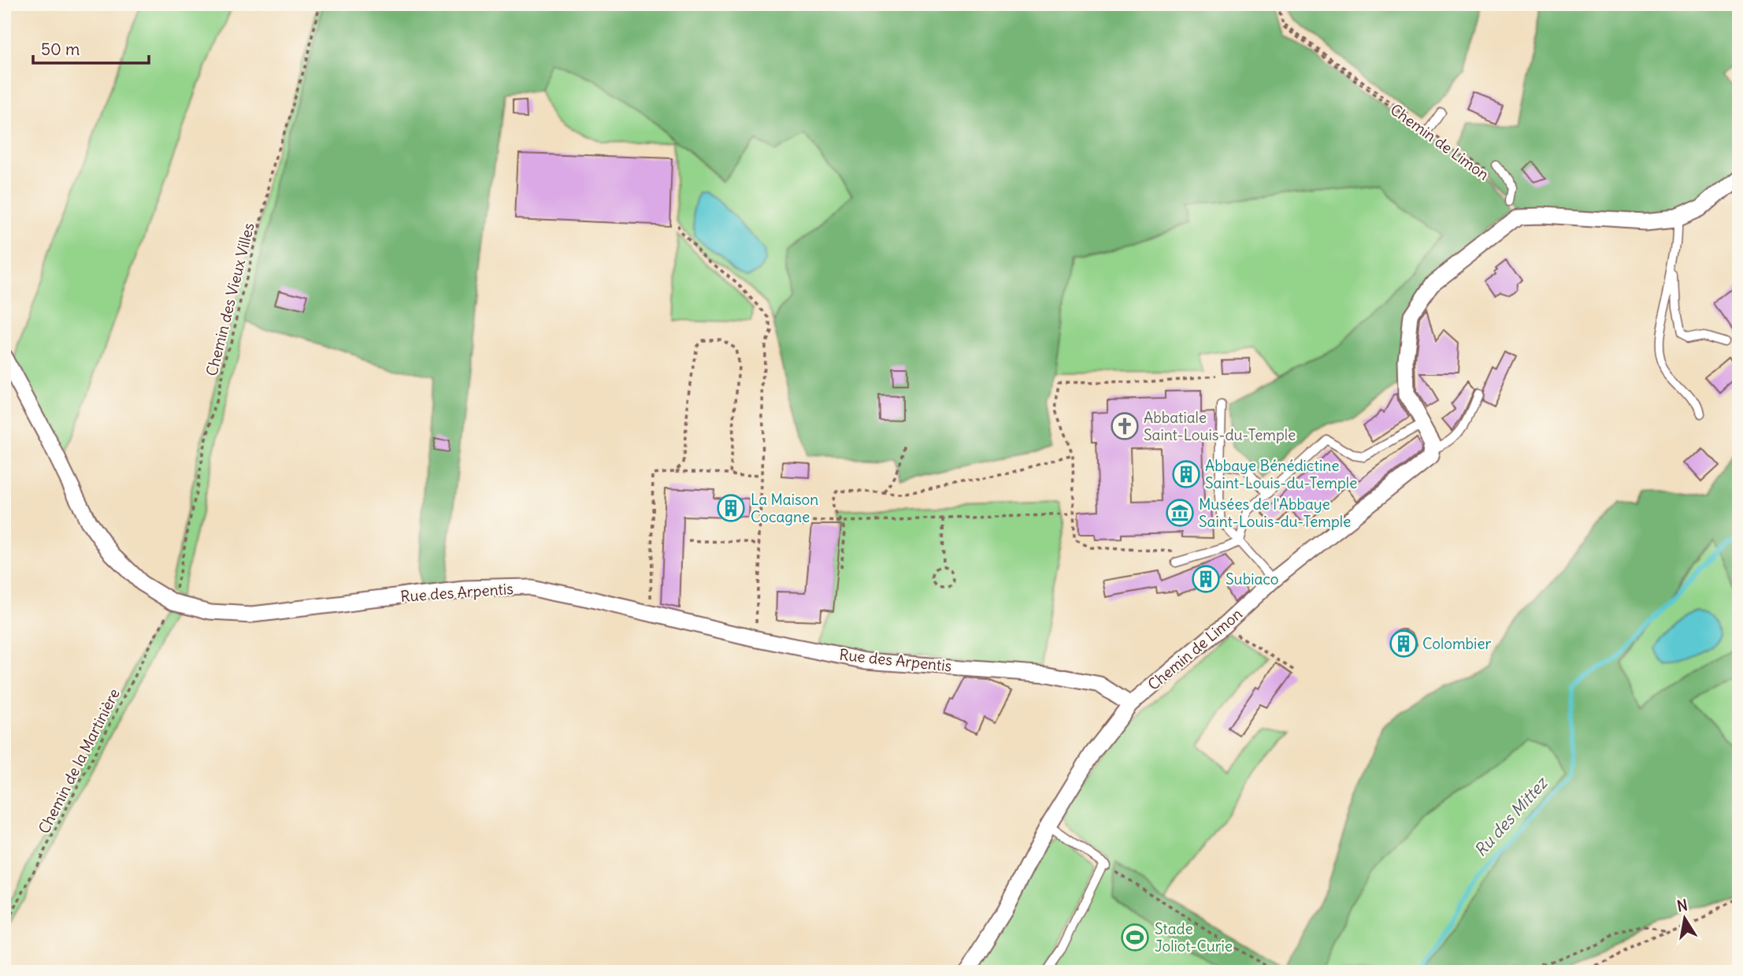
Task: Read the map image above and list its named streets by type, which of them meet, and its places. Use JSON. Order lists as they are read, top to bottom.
{
  "streets": {
    "street": ["Chemin de Limon", "Rue des Arpentis"],
    "path": ["Chemin des Vieux Villes", "Chemin de la Martinière"]
  },
  "crossings": [
    ["Chemin de Limon", "Rue des Arpentis"],
    ["Chemin des Vieux Villes", "Rue des Arpentis"],
    ["Chemin des Vieux Villes", "Chemin de la Martinière"],
    ["Rue des Arpentis", "Chemin de la Martinière"]
  ],
  "water": ["Ru des Mittez"],
  "places": {
    "church": ["Abbatiale Saint-Louis-du-Temple"],
    "building": [
      "Abbaye Bénédictine Saint-Louis-du-Temple",
      "La Maison Cocagne",
      "Subiaco",
      "Colombier"
    ],
    "museum": ["Musées de l'Abbaye Saint-Louis-du-Temple"],
    "sports": ["Stade Joliot-Curie"]
  },
  "scale_bar": "50 m",
  "north": "top"
}
